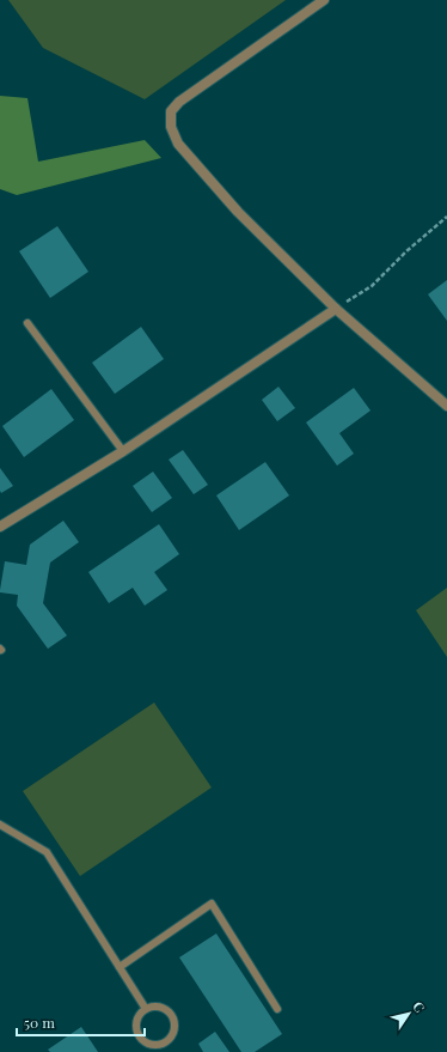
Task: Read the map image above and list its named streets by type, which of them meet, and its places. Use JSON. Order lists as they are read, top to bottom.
{
  "scale_bar": "50 m",
  "north": "top right"
}
